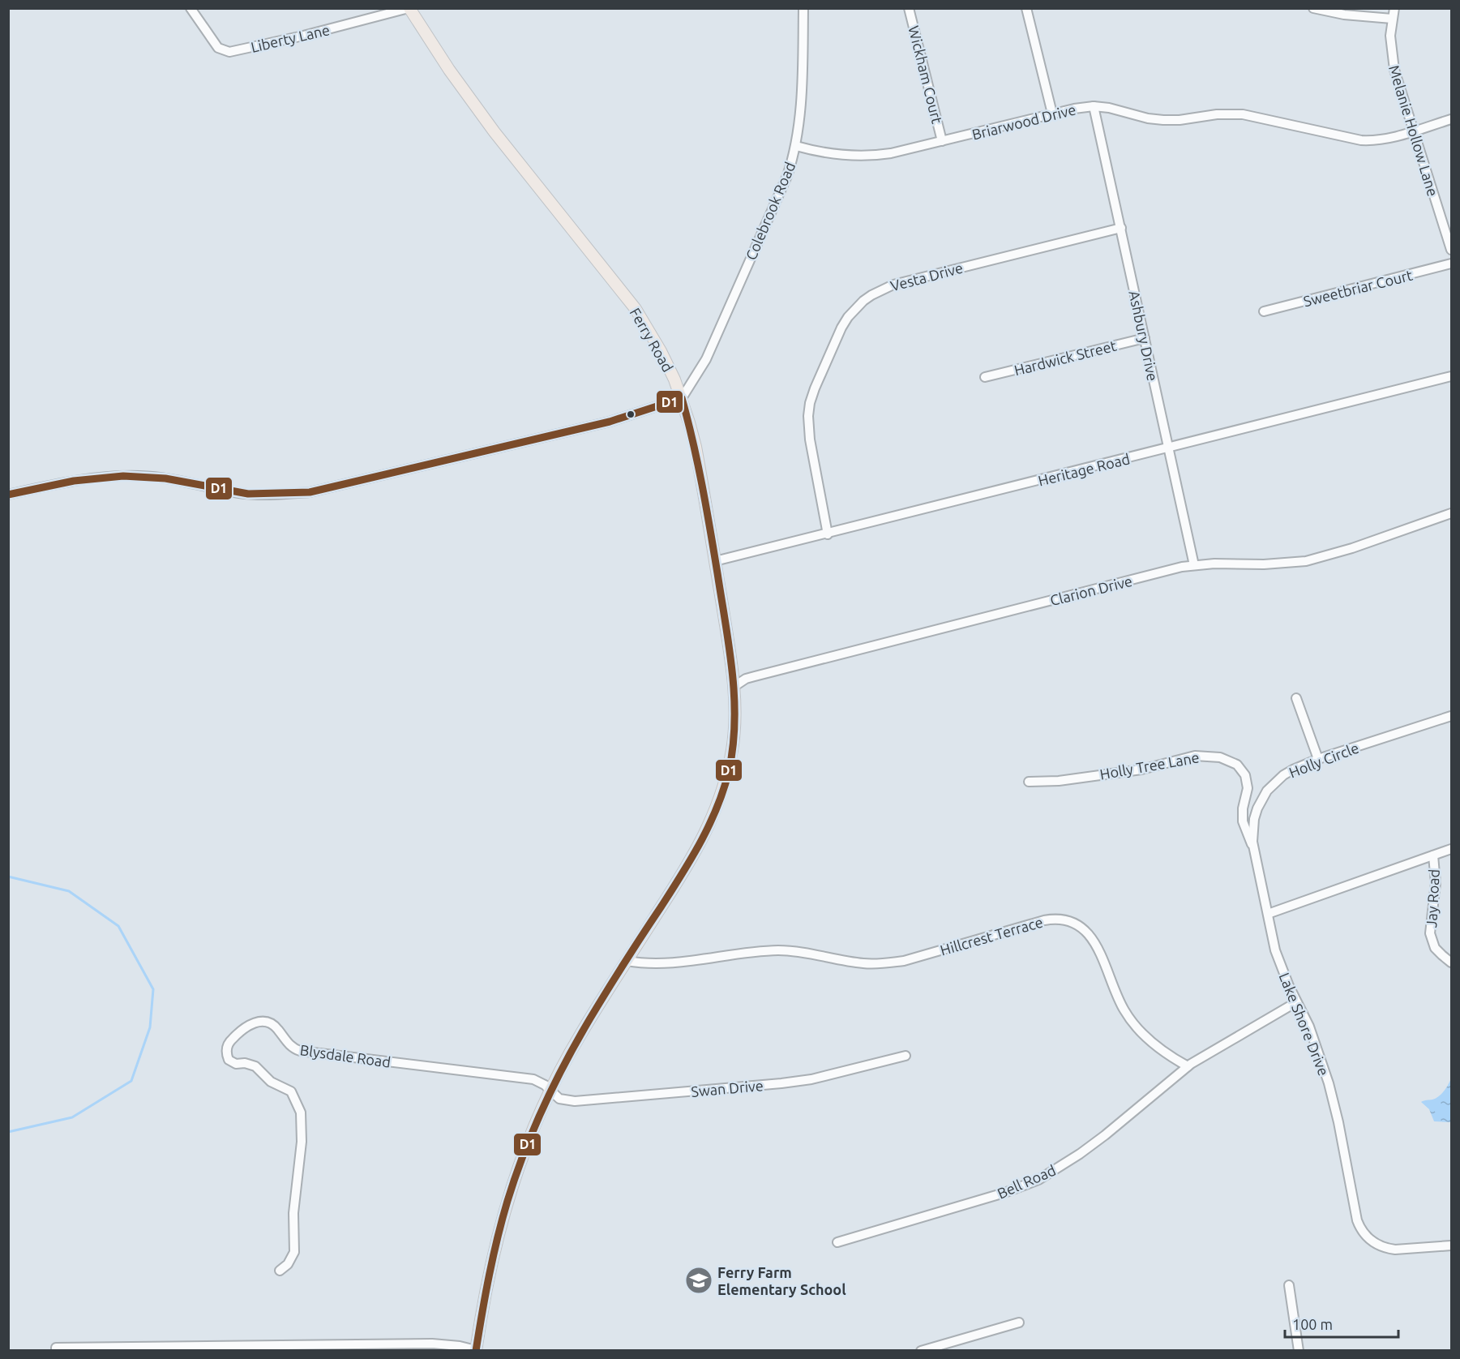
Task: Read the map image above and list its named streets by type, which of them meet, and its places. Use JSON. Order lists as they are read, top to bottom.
{
  "streets": {
    "main road": ["Ferry Road"],
    "street": [
      "Liberty Lane",
      "Wickham Court",
      "Briarwood Drive",
      "Melanie Hollow Lane",
      "Colebrook Road",
      "Vesta Drive",
      "Sweetbriar Court",
      "Ashbury Drive",
      "Hardwick Street",
      "Heritage Road",
      "Clarion Drive",
      "Holly Circle",
      "Holly Tree Lane",
      "Jay Road",
      "Hillcrest Terrace",
      "Lake Shore Drive",
      "Blysdale Road",
      "Swan Drive",
      "Bell Road"
    ]
  },
  "crossings": [
    ["Liberty Lane", "Ferry Road"],
    ["Wickham Court", "Briarwood Drive"],
    ["Briarwood Drive", "Melanie Hollow Lane"],
    ["Briarwood Drive", "Colebrook Road"],
    ["Briarwood Drive", "Ashbury Drive"],
    ["Colebrook Road", "Ferry Road"],
    ["Vesta Drive", "Ashbury Drive"],
    ["Vesta Drive", "Heritage Road"],
    ["Ashbury Drive", "Hardwick Street"],
    ["Ashbury Drive", "Heritage Road"],
    ["Ashbury Drive", "Clarion Drive"],
    ["Ferry Road", "Heritage Road"],
    ["Ferry Road", "Clarion Drive"],
    ["Ferry Road", "Hillcrest Terrace"],
    ["Ferry Road", "Blysdale Road"],
    ["Ferry Road", "Swan Drive"],
    ["Holly Circle", "Holly Tree Lane"],
    ["Holly Circle", "Lake Shore Drive"],
    ["Hillcrest Terrace", "Bell Road"],
    ["Blysdale Road", "Swan Drive"]
  ],
  "places": {
    "school or university": ["Ferry Farm Elementary School"]
  },
  "lines": ["transit line D1"],
  "scale_bar": "100 m"
}
